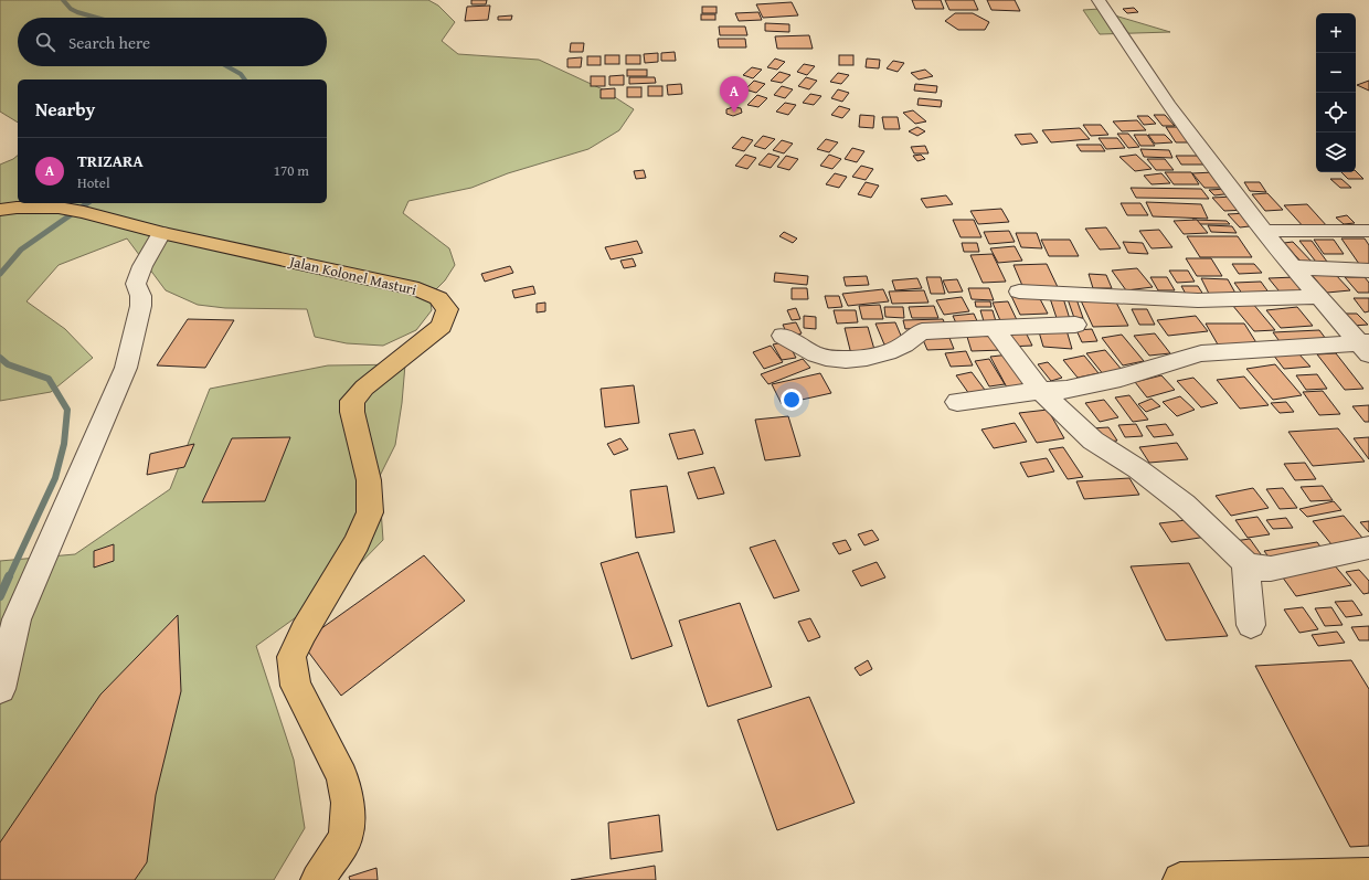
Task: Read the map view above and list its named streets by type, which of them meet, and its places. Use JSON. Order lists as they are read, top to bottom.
{
  "streets": {
    "main road": ["Jalan Kolonel Masturi"]
  },
  "page": {
    "map_buttons": ["+", "−"],
    "search": "Search here",
    "pins": "A",
    "heading": "Nearby",
    "list": [
      {
        "mark": "A",
        "name": "TRIZARA",
        "note": "Hotel",
        "value": "170 m"
      }
    ]
  }
}
